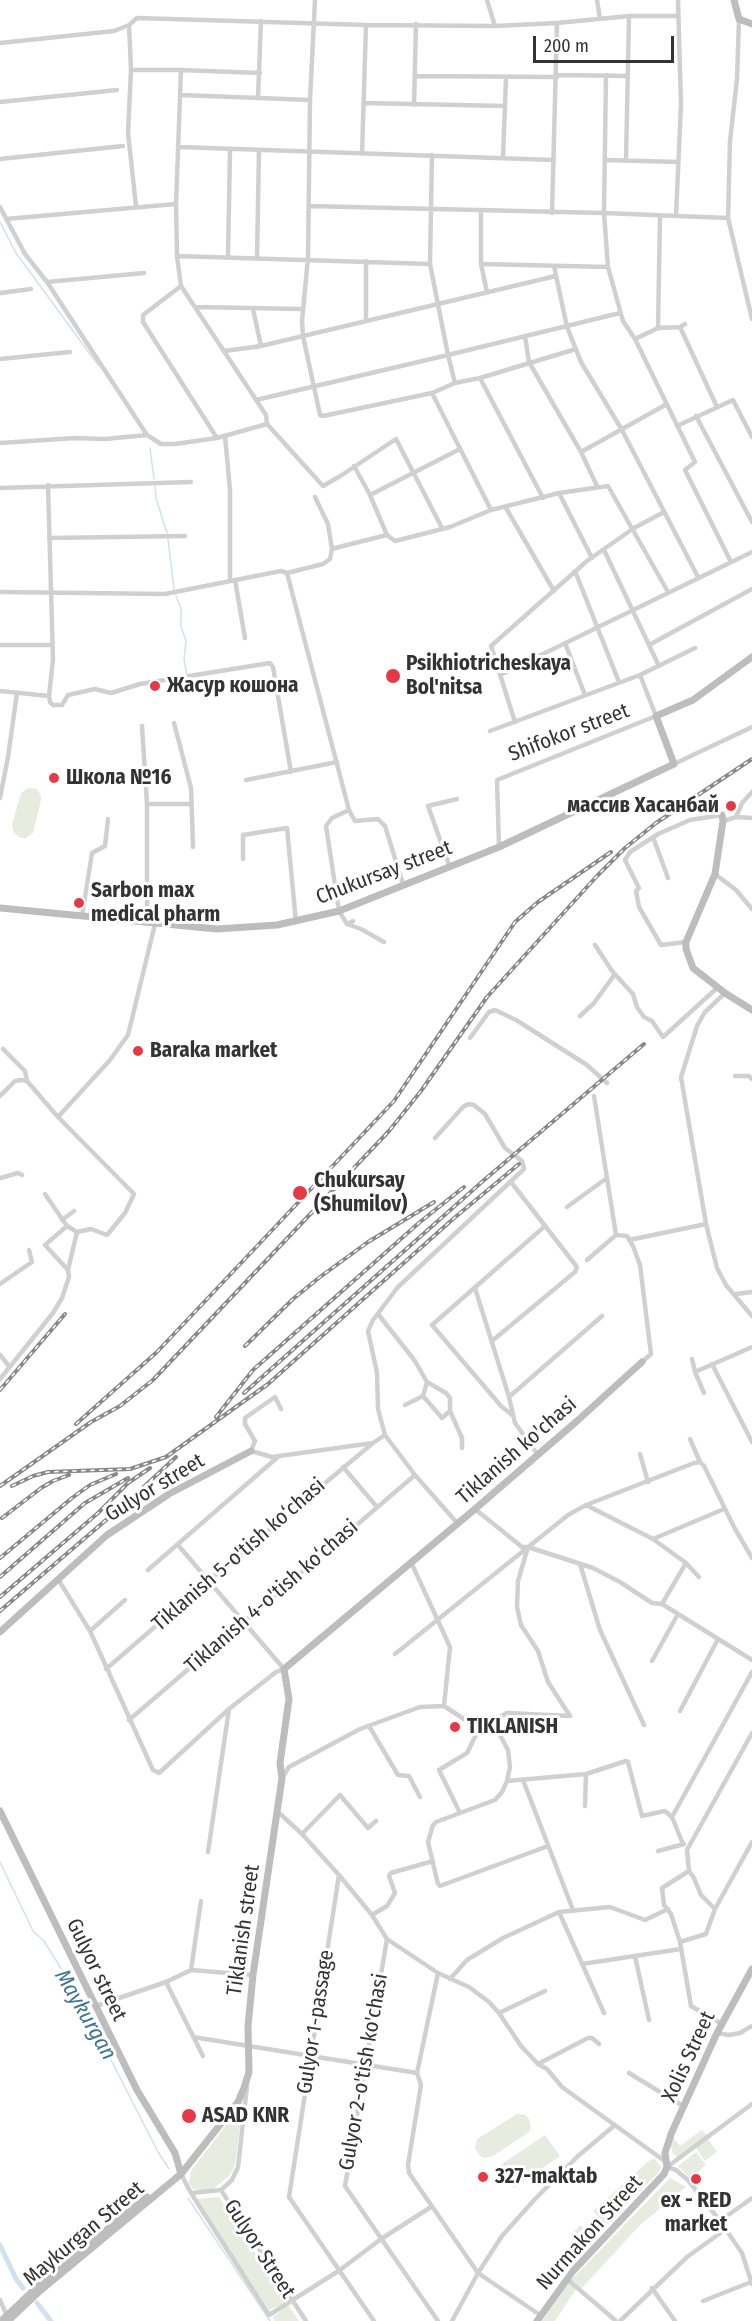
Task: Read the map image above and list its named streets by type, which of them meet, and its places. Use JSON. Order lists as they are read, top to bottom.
{
  "streets": {
    "street": [
      "Shifokor street",
      "Chukursay street",
      "Tiklanish ko'chasi",
      "Gulyor street",
      "Tiklanish 5-o'tish ko‘chasi",
      "Tiklanish 4-o'tish ko‘chasi",
      "Tiklanish street",
      "Gulyor 1-passage",
      "Xolis Street",
      "Gulyor 2-o'tish ko'chasi",
      "Nurmakon Street",
      "Maykurgan Street",
      "Gulyor Street"
    ]
  },
  "crossings": [
    ["Shifokor street", "Chukursay street"],
    ["Tiklanish ko'chasi", "Tiklanish street"],
    ["Gulyor street", "Maykurgan Street"],
    ["Gulyor street", "Gulyor Street"],
    ["Tiklanish street", "Maykurgan Street"],
    ["Tiklanish street", "Gulyor Street"],
    ["Xolis Street", "Nurmakon Street"],
    ["Maykurgan Street", "Gulyor Street"]
  ],
  "water": ["Maykurgan"],
  "places": [
    "Psikhiotricheskaya Bol'nitsa",
    "Жасур кошона",
    "Школа №16",
    "массив Хасанбай",
    "Sarbon max medical pharm",
    "Baraka market",
    "Chukursay (Shumilov)",
    "TIKLANISH",
    "ASAD KNR",
    "327-maktab",
    "ex - RED market"
  ],
  "scale_bar": "200 m"
}
